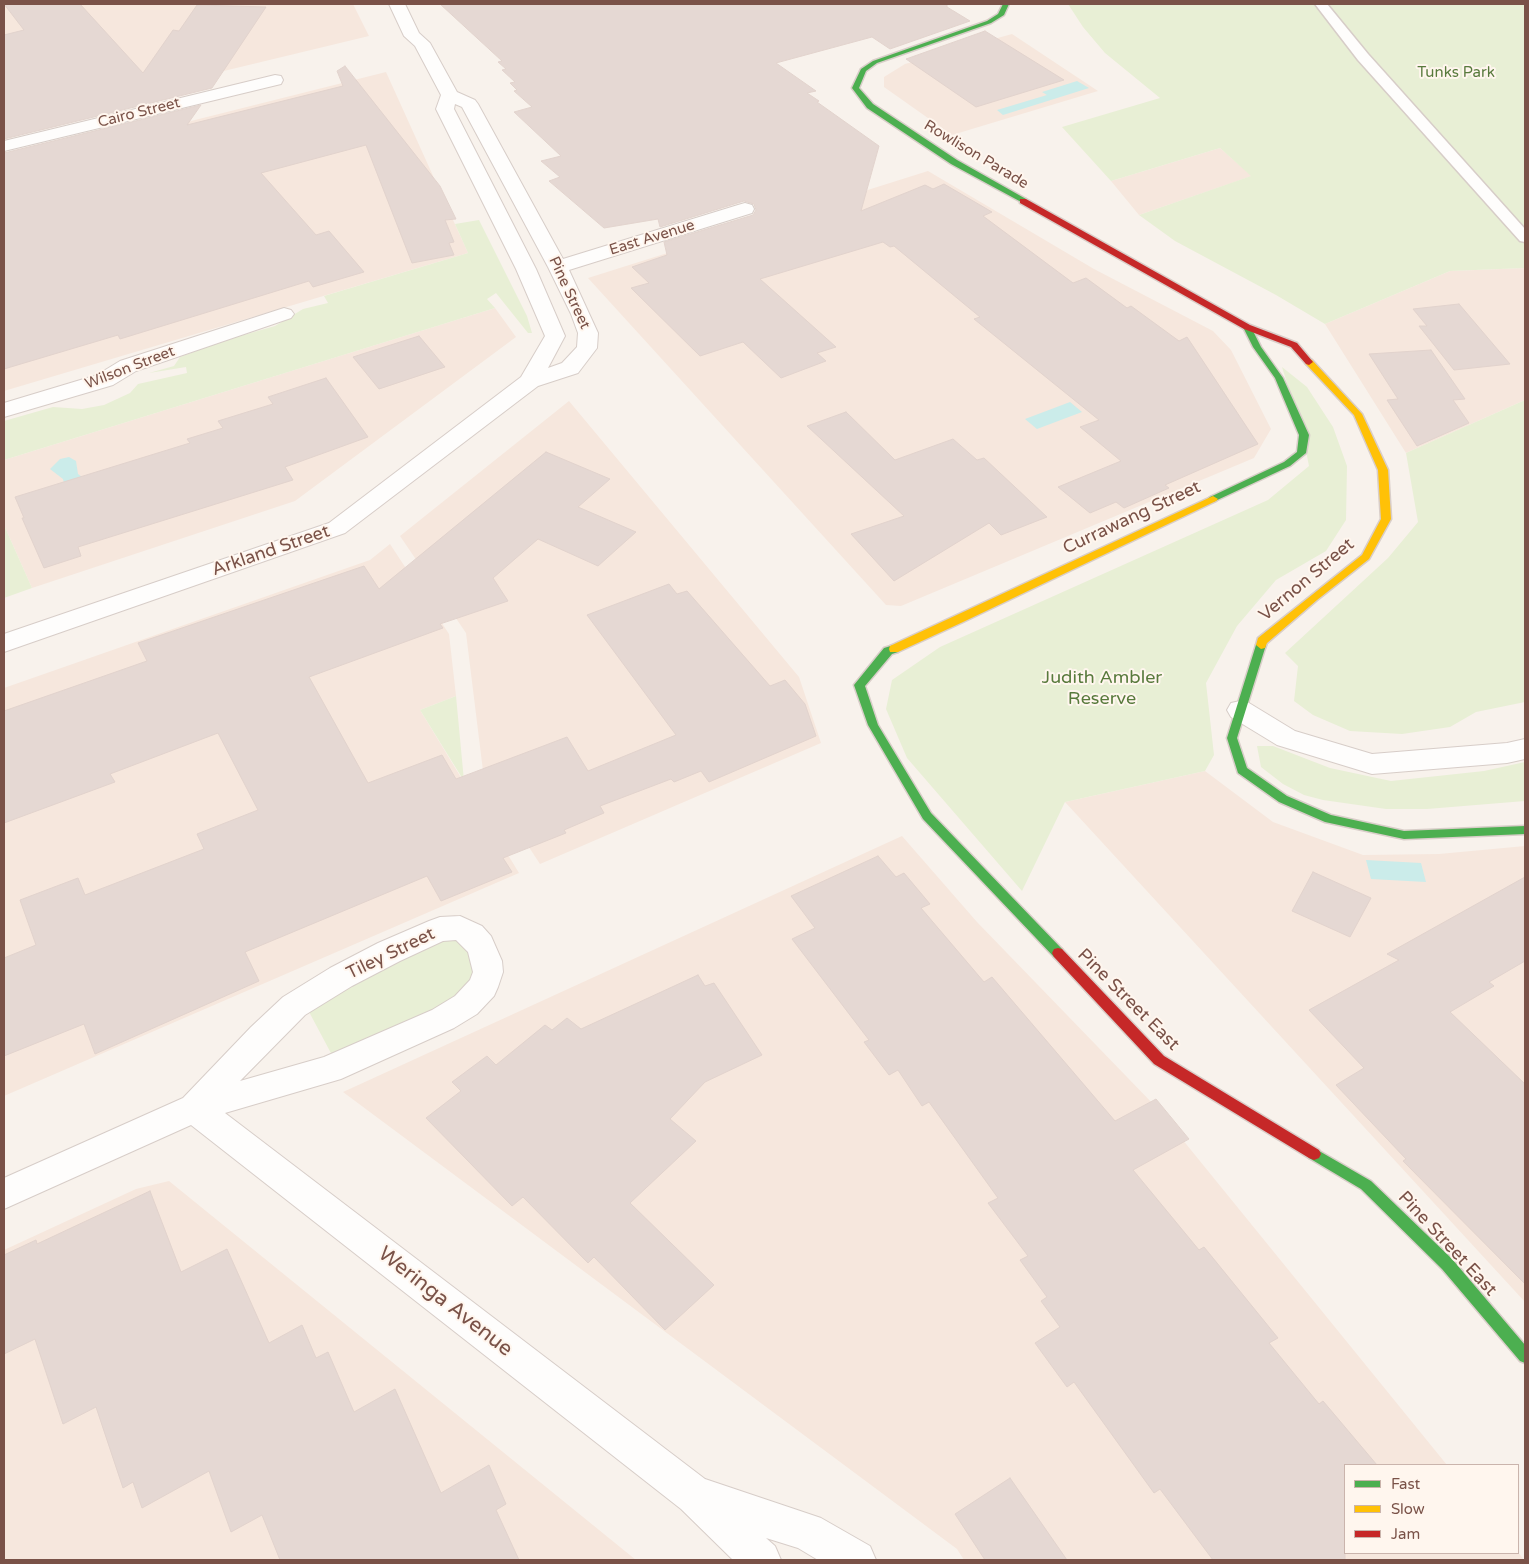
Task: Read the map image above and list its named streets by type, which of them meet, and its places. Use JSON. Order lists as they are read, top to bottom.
{
  "streets": {
    "street": [
      "Cairo Street",
      "Rowlison Parade",
      "East Avenue",
      "Pine Street",
      "Wilson Street",
      "Currawang Street",
      "Arkland Street",
      "Vernon Street",
      "Tiley Street",
      "Pine Street East",
      "Weringa Avenue"
    ]
  },
  "crossings": [
    ["Rowlison Parade", "Currawang Street"],
    ["Rowlison Parade", "Vernon Street"],
    ["East Avenue", "Pine Street"],
    ["Pine Street", "Arkland Street"],
    ["Currawang Street", "Vernon Street"],
    ["Currawang Street", "Pine Street East"],
    ["Tiley Street", "Weringa Avenue"]
  ],
  "parks": ["Tunks Park", "Judith Ambler Reserve"],
  "legend": ["Fast", "Slow", "Jam"]
}
